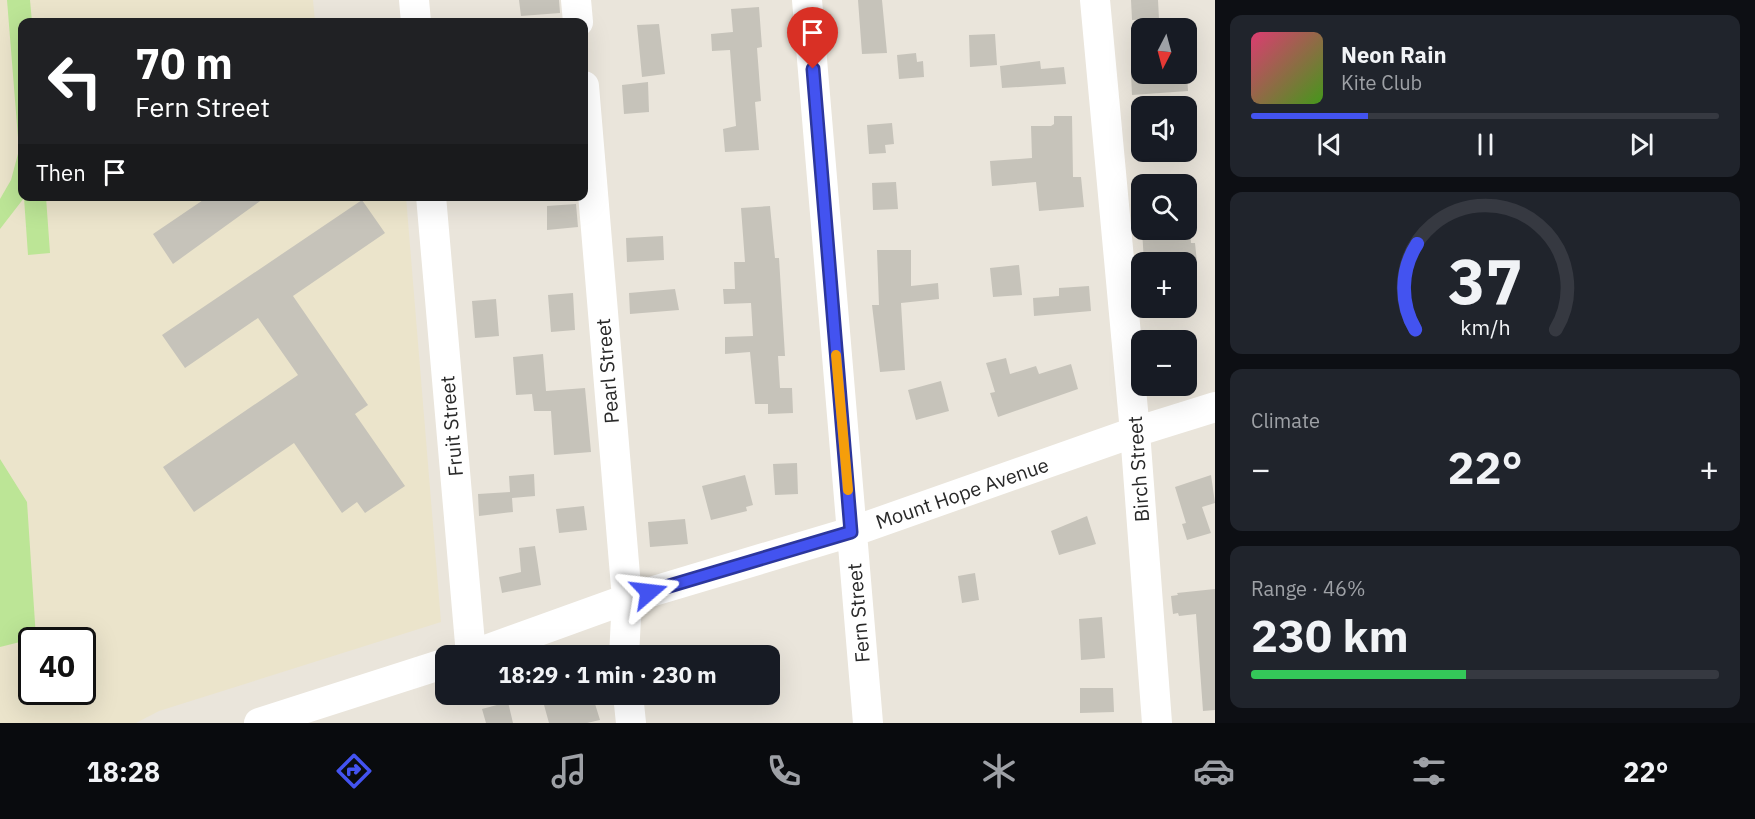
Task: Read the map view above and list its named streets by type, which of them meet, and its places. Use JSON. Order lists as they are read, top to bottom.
{
  "streets": {
    "street": [
      "Pearl Street",
      "Fruit Street",
      "Birch Street",
      "Mount Hope Avenue",
      "Fern Street"
    ]
  },
  "crossings": [
    ["Pearl Street", "Mount Hope Avenue"],
    ["Birch Street", "Mount Hope Avenue"],
    ["Mount Hope Avenue", "Fern Street"]
  ],
  "north": "bottom",
  "page": {
    "map_buttons": ["+", "−"],
    "turn": ["70 m", "Fern Street"],
    "song": ["Neon Rain", "Kite Club"],
    "then": "Then",
    "tile": [
      "Climate",
      ["Range · 46%", "230 km"]
    ],
    "heat": ["−", "22°", "+"],
    "limit": "40",
    "trip": "18:29 · 1 min · 230 m",
    "tabs": ["18:28", "22°"],
    "gauge": ["37", "km/h"]
  }
}
